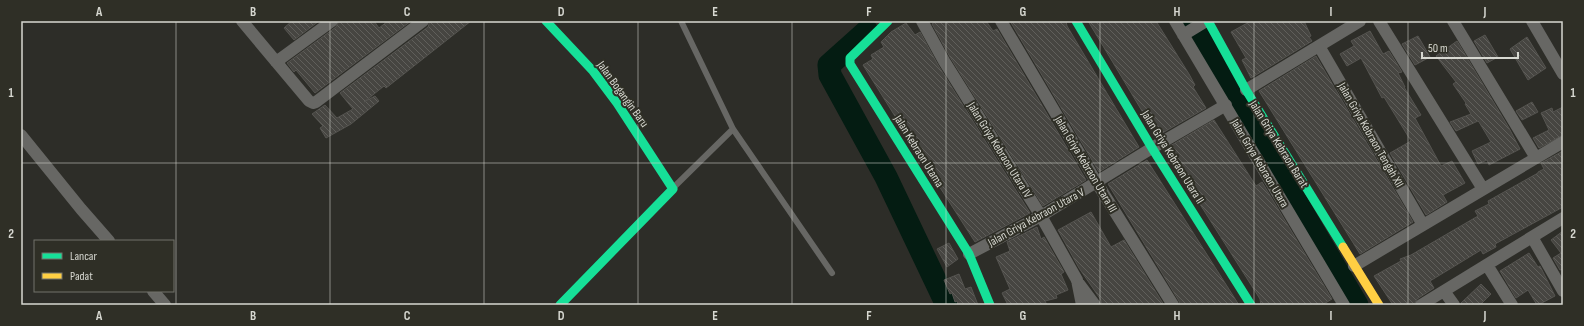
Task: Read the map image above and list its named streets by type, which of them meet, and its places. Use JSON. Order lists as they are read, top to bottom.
{
  "streets": {
    "street": [
      "Jalan Bogangin Baru",
      "Jalan Griya Kebraon Tengah XII",
      "Jalan Griya Kebraon Barat",
      "Jalan Griya Kebraon Utara IV",
      "Jalan Kebraon Utama",
      "Jalan Griya Kebraon Utara II",
      "Jalan Griya Kebraon Utara",
      "Jalan Griya Kebraon Utara III",
      "Jalan Griya Kebraon Utara V"
    ]
  },
  "crossings": [
    ["Jalan Griya Kebraon Utara IV", "Jalan Griya Kebraon Utara V"],
    ["Jalan Kebraon Utama", "Jalan Griya Kebraon Utara V"],
    ["Jalan Griya Kebraon Utara II", "Jalan Griya Kebraon Utara V"],
    ["Jalan Griya Kebraon Utara", "Jalan Griya Kebraon Utara V"],
    ["Jalan Griya Kebraon Utara III", "Jalan Griya Kebraon Utara V"]
  ],
  "legend": ["Lancar", "Padat"],
  "scale_bar": "50 m",
  "grid": {
    "columns": [
      "A",
      "B",
      "C",
      "D",
      "E",
      "F",
      "G",
      "H",
      "I",
      "J"
    ],
    "rows": ["1", "2"]
  }
}
